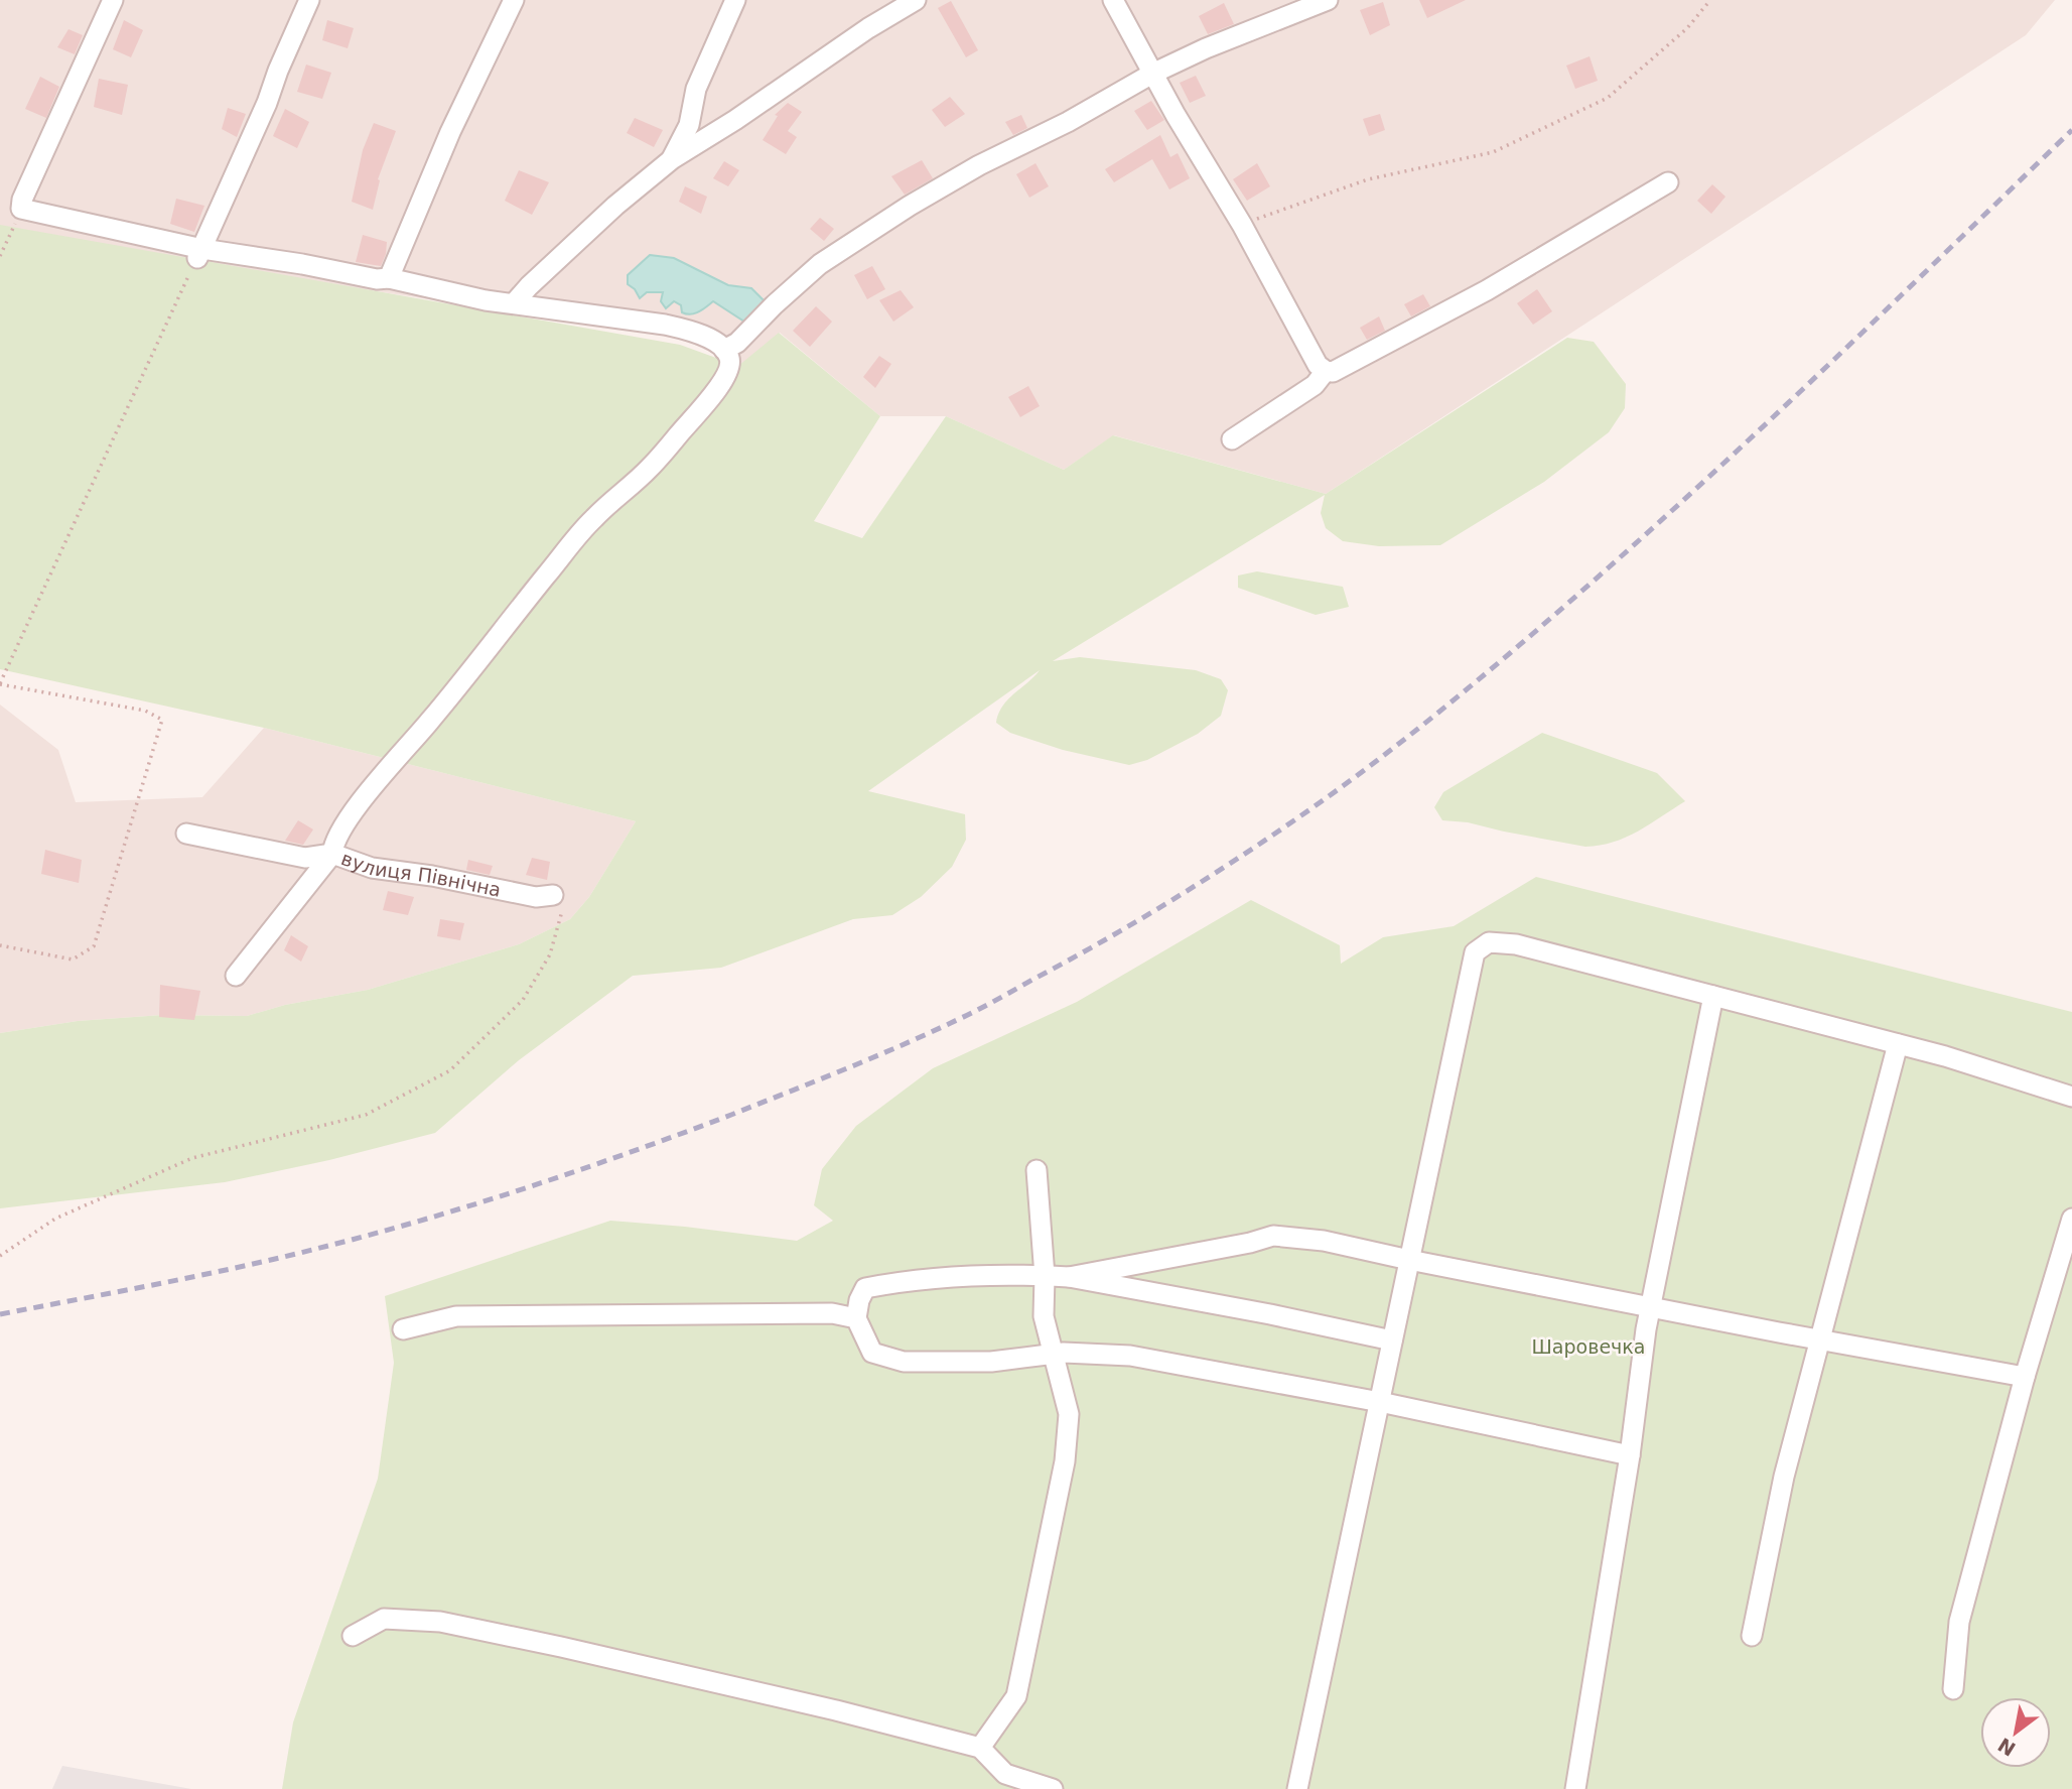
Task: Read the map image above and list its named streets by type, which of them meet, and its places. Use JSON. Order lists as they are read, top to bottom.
{
  "streets": {
    "street": ["вулиця Північна"]
  },
  "parks": ["Шаровечка"],
  "north": "bottom left"
}
